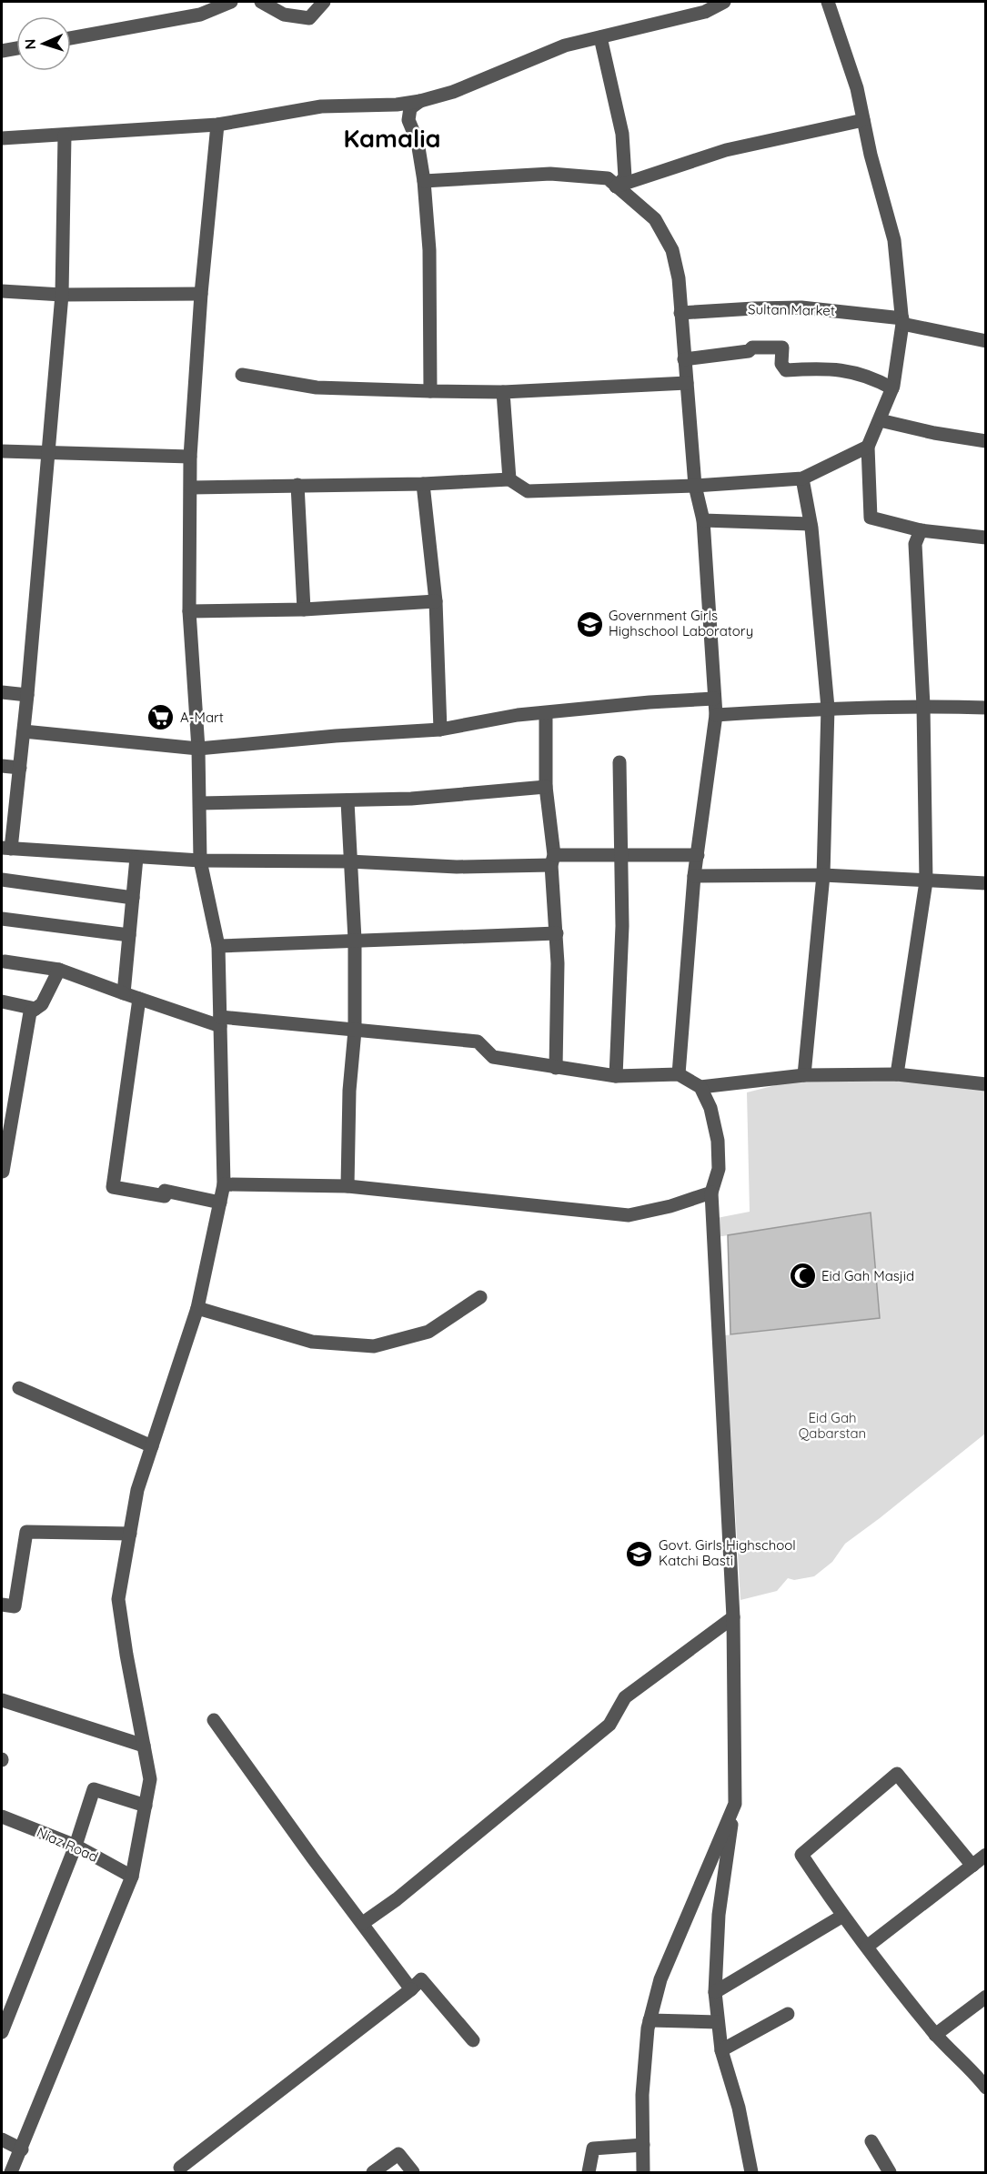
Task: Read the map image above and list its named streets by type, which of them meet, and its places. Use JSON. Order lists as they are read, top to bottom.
{
  "streets": {
    "street": ["Sultan Market", "Niaz Road"]
  },
  "districts": ["Kamalia"],
  "parks": ["Eid Gah Qabarstan"],
  "places": {
    "school or university": ["Government Girls Highschool Laboratory", "Govt. Girls Highschool Katchi Basti"],
    "supermarket": ["A-Mart"],
    "mosque": ["Eid Gah Masjid"]
  },
  "north": "left"
}
